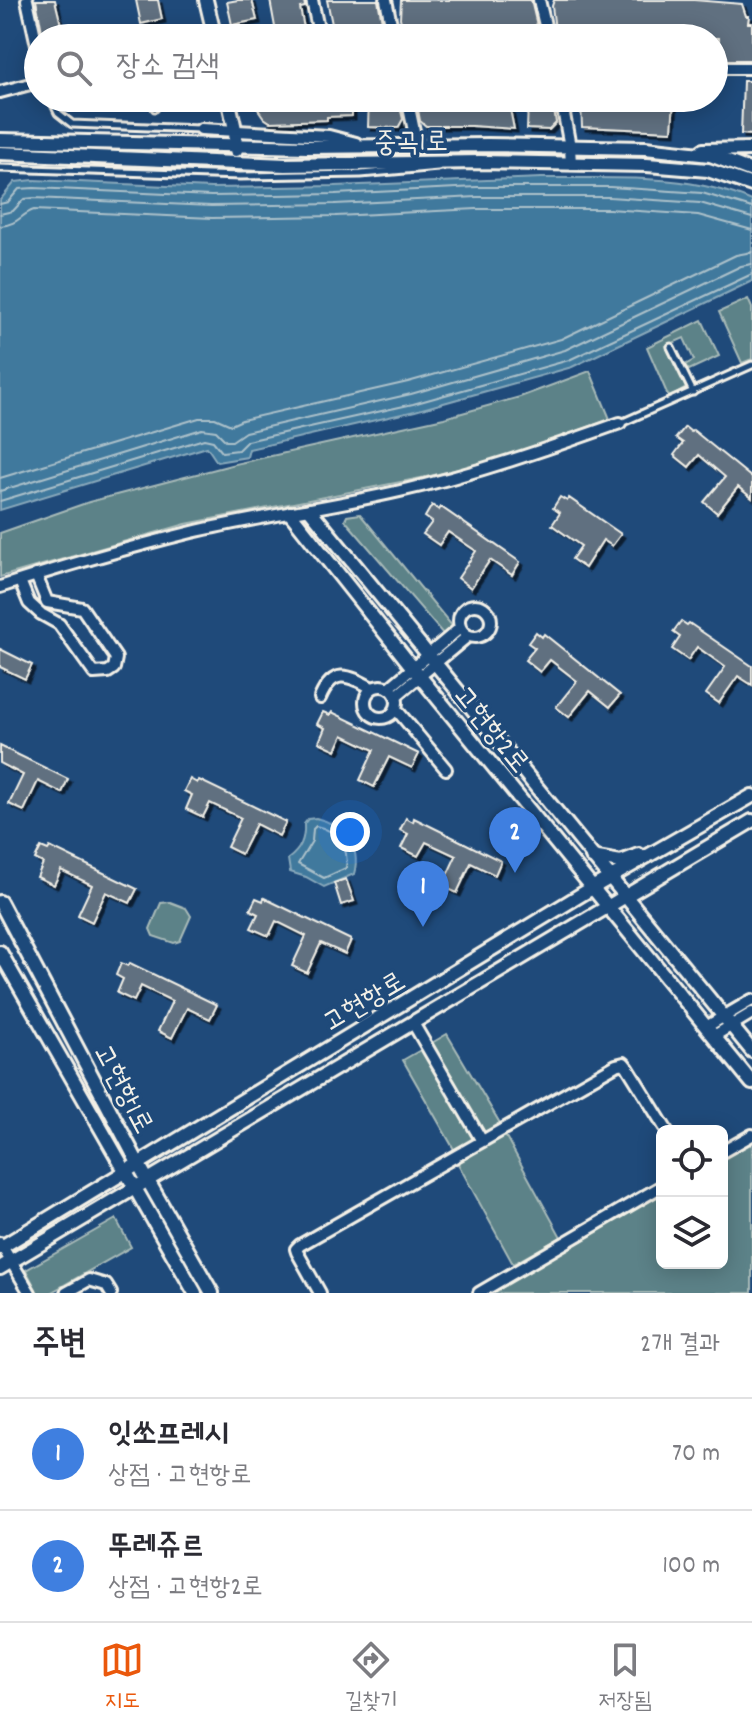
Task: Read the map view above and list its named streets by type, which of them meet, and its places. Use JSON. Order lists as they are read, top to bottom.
{
  "streets": {
    "street": [
      "중곡1로",
      "고현항2로",
      "고현항로",
      "고현항1로"
    ]
  },
  "crossings": [
    ["고현항2로", "고현항로"],
    ["고현항로", "고현항1로"]
  ],
  "page": {
    "search": "장소 검색",
    "pins": ["2", "1"],
    "heading": ["주변", "2개 결과"],
    "list": [
      {
        "mark": "1",
        "name": "잇쏘프레시",
        "note": "상점 · 고현항로",
        "value": "70 m"
      },
      {
        "mark": "2",
        "name": "뚜레쥬르",
        "note": "상점 · 고현항2로",
        "value": "100 m"
      }
    ],
    "nav": ["지도", "길찾기", "저장됨"]
  }
}
